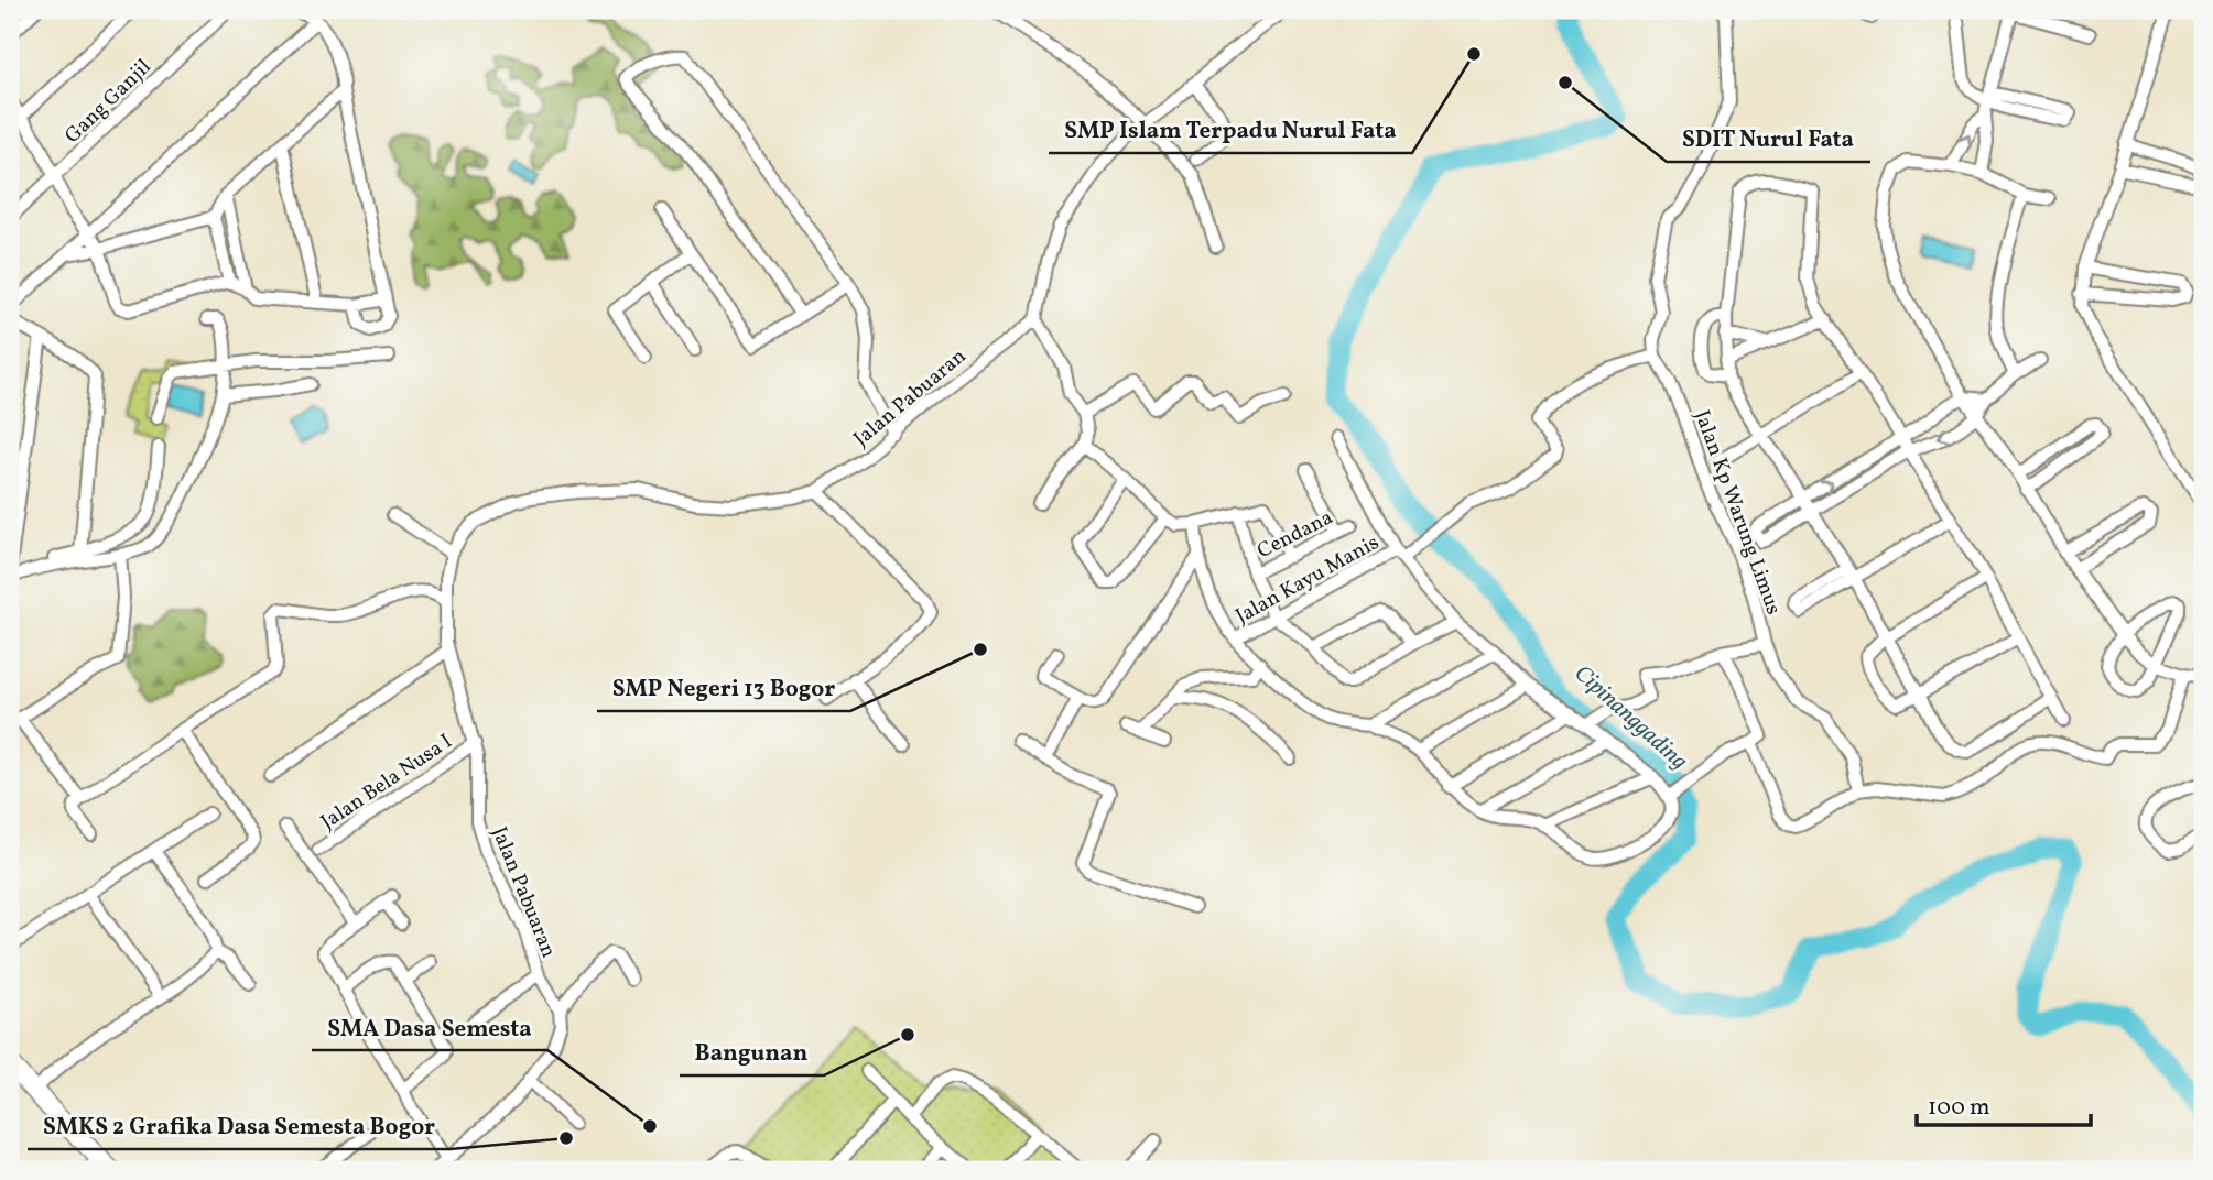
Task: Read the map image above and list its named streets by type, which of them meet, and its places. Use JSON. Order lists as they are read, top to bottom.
{
  "streets": {
    "street": [
      "Gang Ganjil",
      "Jalan Pabuaran",
      "Jalan Kp Warung Limus",
      "Cendana",
      "Jalan Kayu Manis",
      "Jalan Bela Nusa I"
    ]
  },
  "crossings": [
    ["Jalan Pabuaran", "Jalan Bela Nusa I"],
    ["Jalan Kp Warung Limus", "Jalan Kayu Manis"]
  ],
  "water": ["Cipinanggading"],
  "places": [
    "SMP Islam Terpadu Nurul Fata",
    "SDIT Nurul Fata",
    "SMP Negeri 13 Bogor",
    "Bangunan",
    "SMA Dasa Semesta",
    "SMKS 2 Grafika Dasa Semesta Bogor"
  ],
  "scale_bar": "100 m"
}
